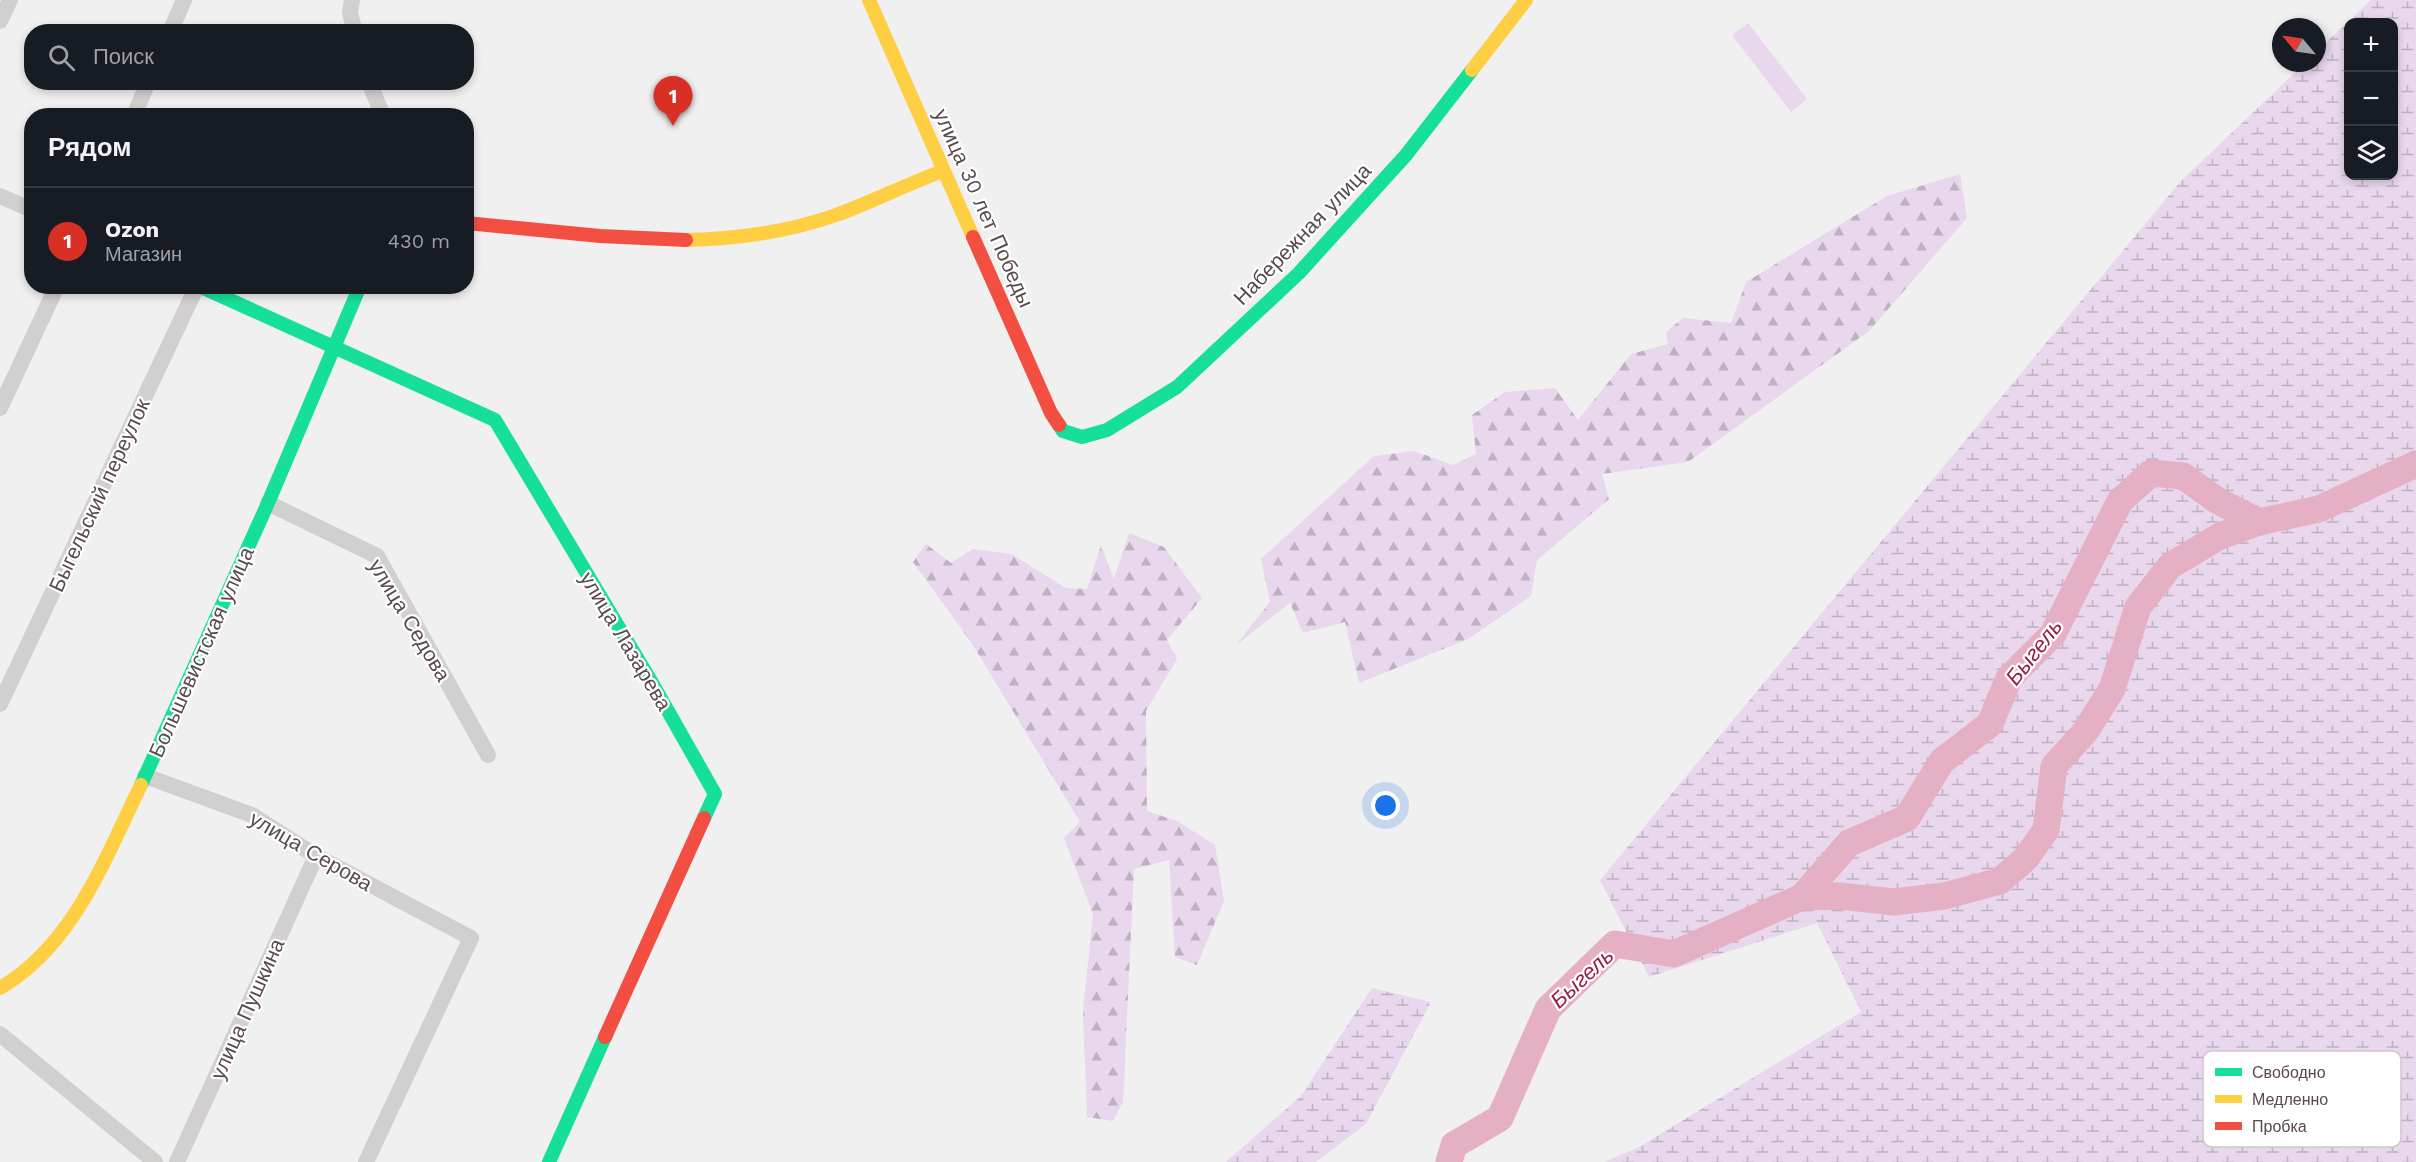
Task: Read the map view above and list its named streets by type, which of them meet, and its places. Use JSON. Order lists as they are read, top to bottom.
{
  "streets": {
    "street": [
      "улица 30 лет Победы",
      "Набережная улица",
      "Быгельский переулок",
      "улица Седова",
      "улица Лазарева",
      "Большевистская улица",
      "улица Серова",
      "улица Пушкина"
    ]
  },
  "crossings": [
    ["улица 30 лет Победы", "Набережная улица"],
    ["улица Седова", "Большевистская улица"],
    ["улица Лазарева", "Большевистская улица"],
    ["Большевистская улица", "улица Серова"],
    ["улица Серова", "улица Пушкина"]
  ],
  "water": ["Быгель"],
  "legend": ["Свободно", "Медленно", "Пробка"],
  "north": "top left",
  "page": {
    "map_buttons": ["+", "−"],
    "search": "Поиск",
    "pins": "1",
    "heading": "Рядом",
    "list": [
      {
        "mark": "1",
        "name": "Ozon",
        "note": "Магазин",
        "value": "430 m"
      }
    ]
  }
}
